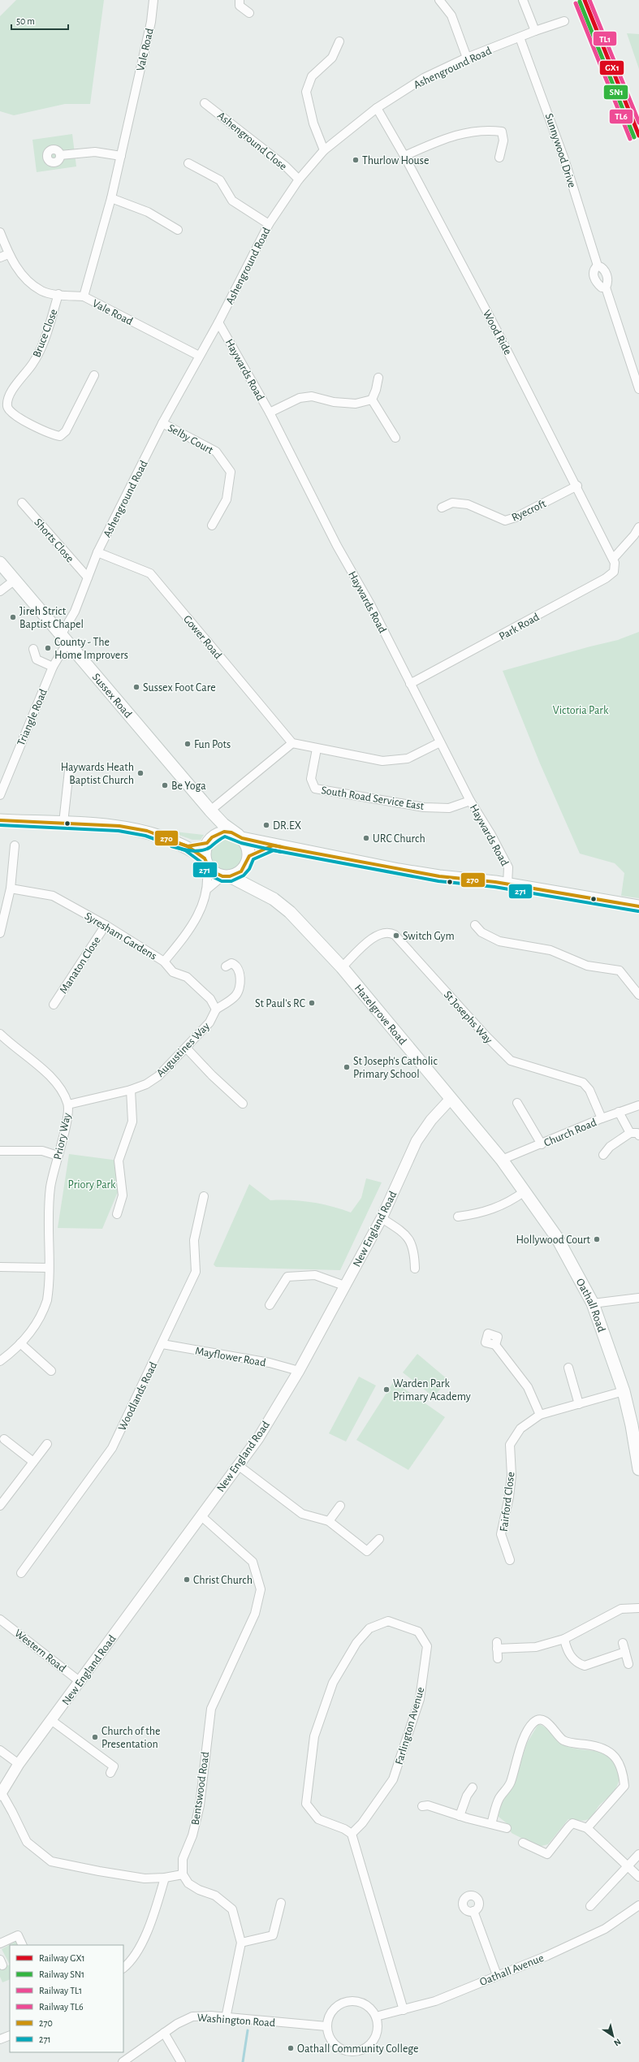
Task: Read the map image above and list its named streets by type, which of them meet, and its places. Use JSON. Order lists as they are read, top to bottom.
{
  "streets": {
    "main road": ["Sussex Road", "Hazelgrove Road", "Oathall Road"],
    "street": [
      "Vale Road",
      "Ashenground Road",
      "Ashenground Close",
      "Sunnywood Drive",
      "Wood Ride",
      "Bruce Close",
      "Haywards Road",
      "Selby Court",
      "Ryecroft",
      "Shorts Close",
      "Park Road",
      "Gower Road",
      "Triangle Road",
      "South Road Service East",
      "Syresham Gardens",
      "Manaton Close",
      "St Josephs Way",
      "Augustines Way",
      "Church Road",
      "Priory Way",
      "New England Road",
      "Mayflower Road",
      "Woodlands Road",
      "Fairford Close",
      "Western Road",
      "Farlington Avenue",
      "Bentswood Road",
      "Oathall Avenue",
      "Washington Road"
    ]
  },
  "crossings": [
    ["Vale Road", "Ashenground Road"],
    ["Ashenground Road", "Ashenground Close"],
    ["Ashenground Road", "Sunnywood Drive"],
    ["Ashenground Road", "Wood Ride"],
    ["Ashenground Road", "Haywards Road"],
    ["Ashenground Road", "Selby Court"],
    ["Ashenground Road", "Shorts Close"],
    ["Ashenground Road", "Gower Road"],
    ["Ashenground Road", "Sussex Road"],
    ["Ashenground Road", "Triangle Road"],
    ["Wood Ride", "Ryecroft"],
    ["Wood Ride", "Park Road"],
    ["Haywards Road", "Park Road"],
    ["Haywards Road", "South Road Service East"],
    ["Sussex Road", "Triangle Road"],
    ["Sussex Road", "Hazelgrove Road"],
    ["Syresham Gardens", "Manaton Close"],
    ["Syresham Gardens", "Augustines Way"],
    ["Hazelgrove Road", "St Josephs Way"],
    ["Hazelgrove Road", "Church Road"],
    ["Hazelgrove Road", "New England Road"],
    ["Hazelgrove Road", "Oathall Road"],
    ["St Josephs Way", "Church Road"],
    ["Augustines Way", "Priory Way"],
    ["Church Road", "Oathall Road"],
    ["New England Road", "Mayflower Road"],
    ["New England Road", "Western Road"],
    ["New England Road", "Bentswood Road"],
    ["Oathall Road", "Fairford Close"],
    ["Mayflower Road", "Woodlands Road"],
    ["Oathall Avenue", "Washington Road"]
  ],
  "parks": ["Victoria Park", "Priory Park"],
  "places": [
    "Thurlow House",
    "Jireh Strict Baptist Chapel",
    "County - The Home Improvers",
    "Sussex Foot Care",
    "Fun Pots",
    "Haywards Heath Baptist Church",
    "Be Yoga",
    "DR.EX",
    "URC Church",
    "Switch Gym",
    "St Paul's RC",
    "St Joseph's Catholic Primary School",
    "Hollywood Court",
    "Warden Park Primary Academy",
    "Christ Church",
    "Church of the Presentation",
    "Oathall Community College"
  ],
  "lines": [
    "rail line GX1",
    "rail line TL1",
    "rail line SN1",
    "rail line TL6",
    "transit line 270",
    "transit line 271"
  ],
  "legend": [
    "Railway GX1",
    "Railway SN1",
    "Railway TL1",
    "Railway TL6",
    "270",
    "271"
  ],
  "scale_bar": "50 m",
  "north": "bottom right"
}
